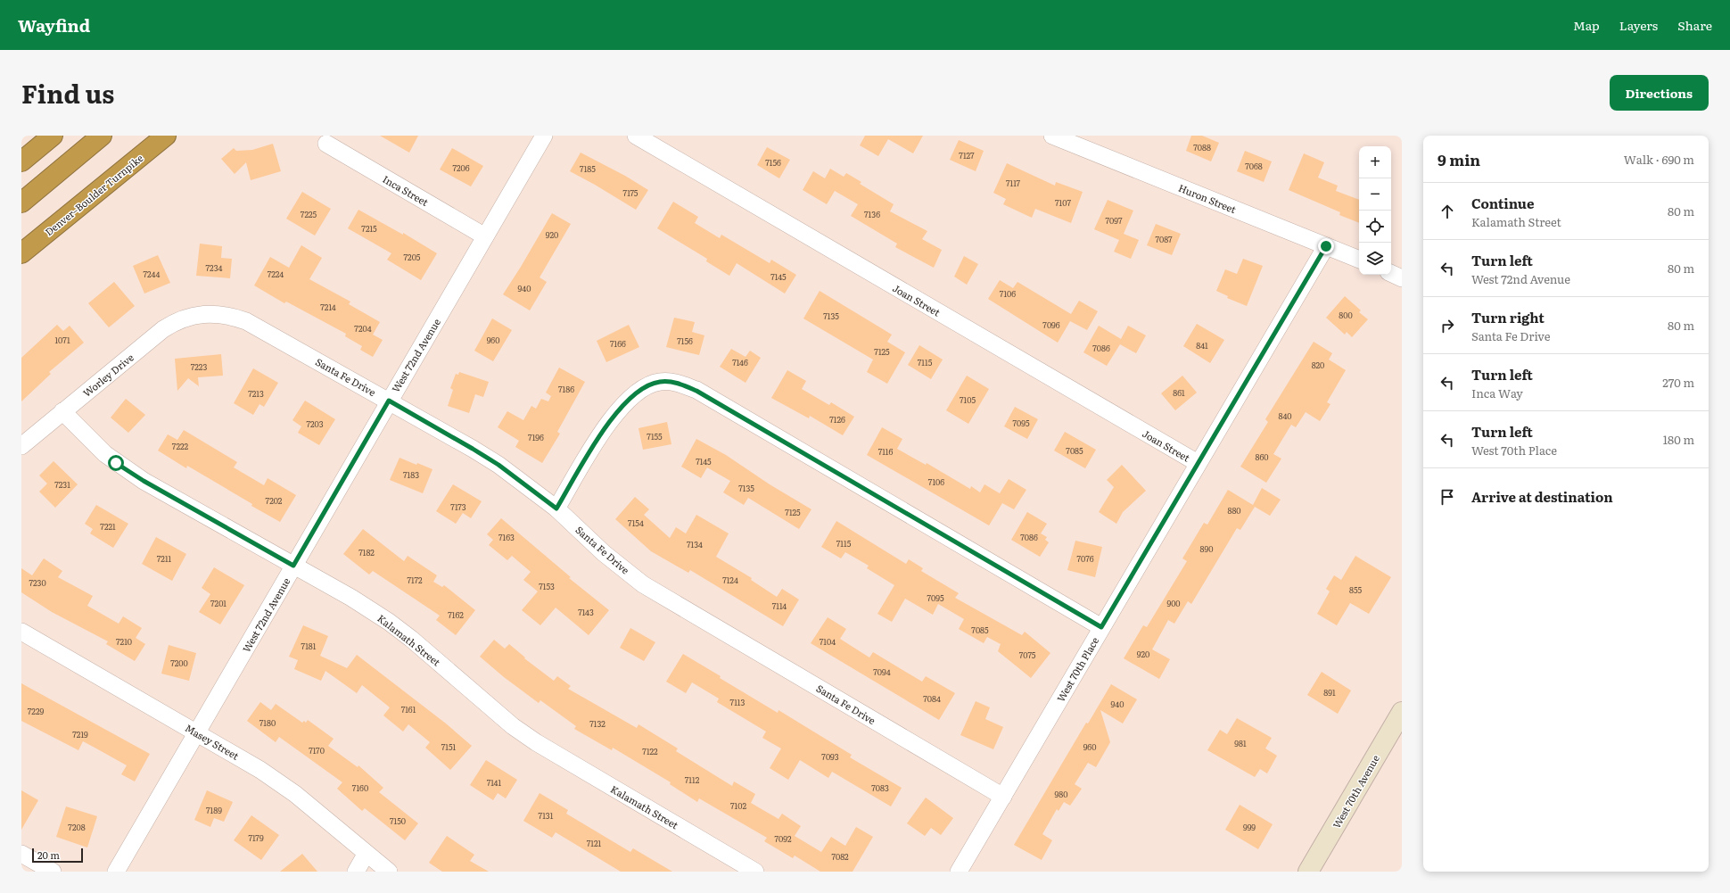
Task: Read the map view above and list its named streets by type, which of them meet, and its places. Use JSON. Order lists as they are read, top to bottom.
{
  "streets": {
    "highway": ["Denver–Boulder Turnpike"],
    "main road": ["West 70th Avenue"],
    "street": [
      "Inca Street",
      "Huron Street",
      "Joan Street",
      "West 72nd Avenue",
      "Worley Drive",
      "Santa Fe Drive",
      "Kalamath Street",
      "West 70th Place",
      "Masey Street"
    ]
  },
  "crossings": [
    ["Inca Street", "West 72nd Avenue"],
    ["Huron Street", "West 70th Place"],
    ["Joan Street", "West 70th Place"],
    ["West 72nd Avenue", "Santa Fe Drive"],
    ["West 72nd Avenue", "Kalamath Street"],
    ["West 72nd Avenue", "Masey Street"],
    ["Worley Drive", "Santa Fe Drive"],
    ["Worley Drive", "Kalamath Street"],
    ["Santa Fe Drive", "West 70th Place"]
  ],
  "house_numbers": [
    "7088",
    "7127",
    "7156",
    "7068",
    "7206",
    "7185",
    "7117",
    "7175",
    "7107",
    "7225",
    "7136",
    "7097",
    "7215",
    "920",
    "7087",
    "7205",
    "7234",
    "7244",
    "7224",
    "7145",
    "940",
    "7106",
    "7214",
    "800",
    "7135",
    "7096",
    "7204",
    "1071",
    "960",
    "7156",
    "7166",
    "841",
    "7086",
    "7125",
    "7146",
    "7115",
    "820",
    "7223",
    "7186",
    "861",
    "7213",
    "7105",
    "840",
    "7126",
    "7095",
    "7203",
    "7155",
    "7196",
    "7222",
    "7085",
    "7116",
    "860",
    "7145",
    "7183",
    "7106",
    "7231",
    "7135",
    "7202",
    "7173",
    "880",
    "7125",
    "7154",
    "7221",
    "7163",
    "7086",
    "7115",
    "7134",
    "890",
    "7182",
    "7211",
    "7076",
    "7172",
    "7124",
    "7230",
    "7153",
    "855",
    "7095",
    "7201",
    "900",
    "7114",
    "7143",
    "7162",
    "7085",
    "7210",
    "7104",
    "7181",
    "920",
    "7075",
    "7200",
    "7094",
    "891",
    "7084",
    "7113",
    "940",
    "7161",
    "7229",
    "7180",
    "7132",
    "7219",
    "981",
    "7151",
    "960",
    "7170",
    "7122",
    "7093",
    "7112",
    "7141",
    "7160",
    "7083",
    "980",
    "7102",
    "7189",
    "7131",
    "7150",
    "7208",
    "999",
    "7179",
    "7092",
    "7121",
    "7082"
  ],
  "scale_bar": "20 m",
  "page": {
    "header": "Wayfind",
    "nav": ["Map", "Layers", "Share"],
    "title": "Find us",
    "buttons": "Directions",
    "heading": ["9 min", "Walk · 690 m"],
    "map_buttons": ["+", "−"],
    "list": [
      ["Continue", "Kalamath Street", "80 m"],
      ["Turn left", "West 72nd Avenue", "80 m"],
      ["Turn right", "Santa Fe Drive", "80 m"],
      ["Turn left", "Inca Way", "270 m"],
      ["Turn left", "West 70th Place", "180 m"],
      "Arrive at destination"
    ],
    "scale": "20 m"
  }
}
